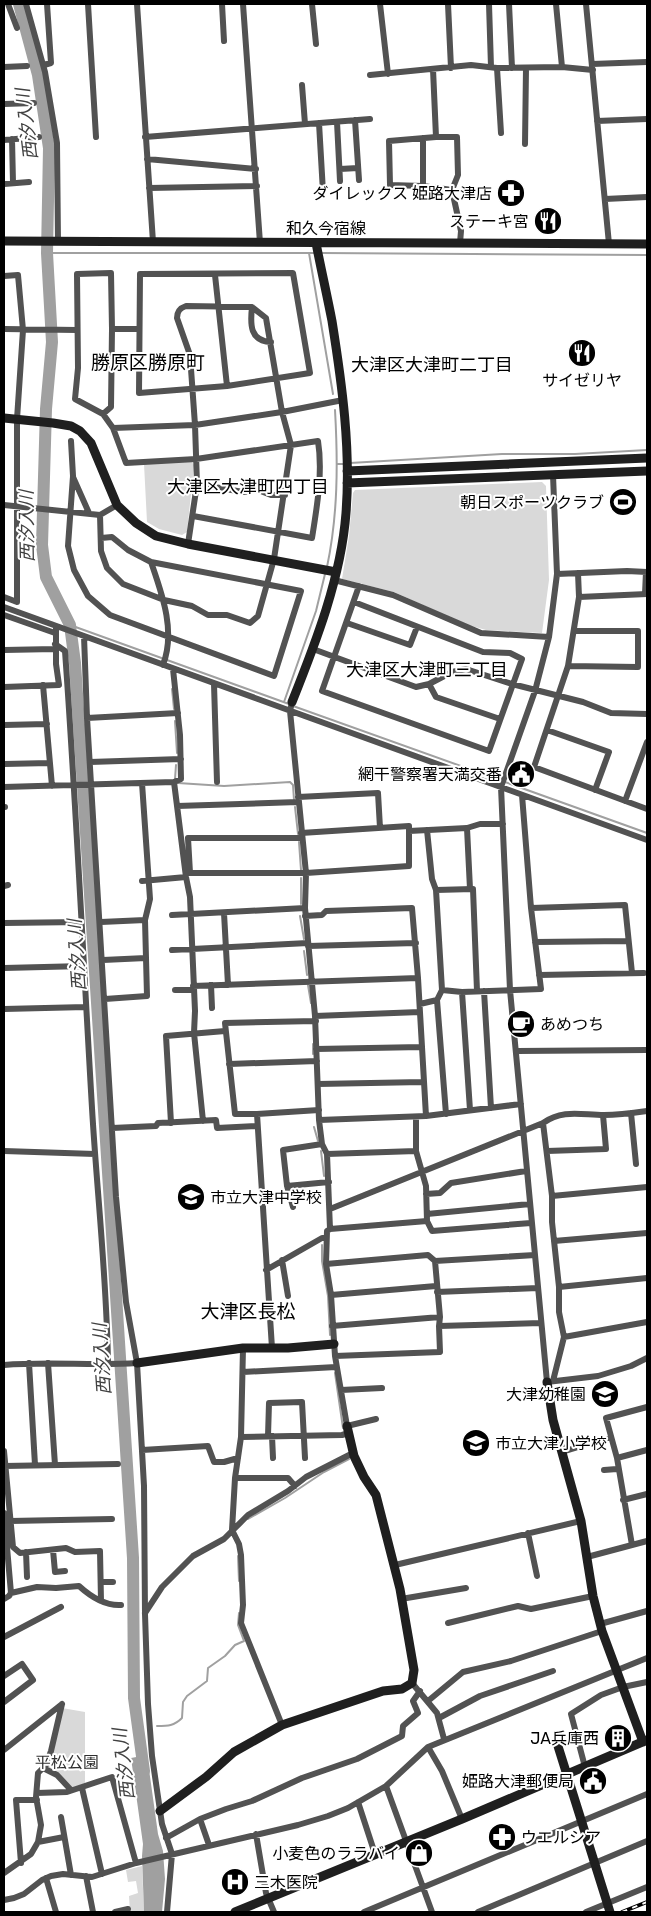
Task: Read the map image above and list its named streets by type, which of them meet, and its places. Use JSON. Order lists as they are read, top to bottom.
{
  "streets": {
    "street": ["和久今宿線"]
  },
  "districts": [
    "勝原区勝原町",
    "大津区大津町二丁目",
    "大津区大津町四丁目",
    "大津区大津町三丁目",
    "大津区長松"
  ],
  "water": ["西汐入川"],
  "parks": ["平松公園"],
  "places": {
    "pharmacy": ["ダイレックス 姫路大津店", "ウエルシア"],
    "restaurant": ["ステーキ宮", "サイゼリヤ"],
    "sports": ["朝日スポーツクラブ"],
    "public building": ["網干警察署天満交番", "姫路大津郵便局"],
    "cafe": ["あめつち"],
    "school or university": ["市立大津中学校", "大津幼稚園", "市立大津小学校"],
    "building": ["JA兵庫西"],
    "shop": ["小麦色のララバイ"],
    "hospital": ["三木医院"]
  }
}
